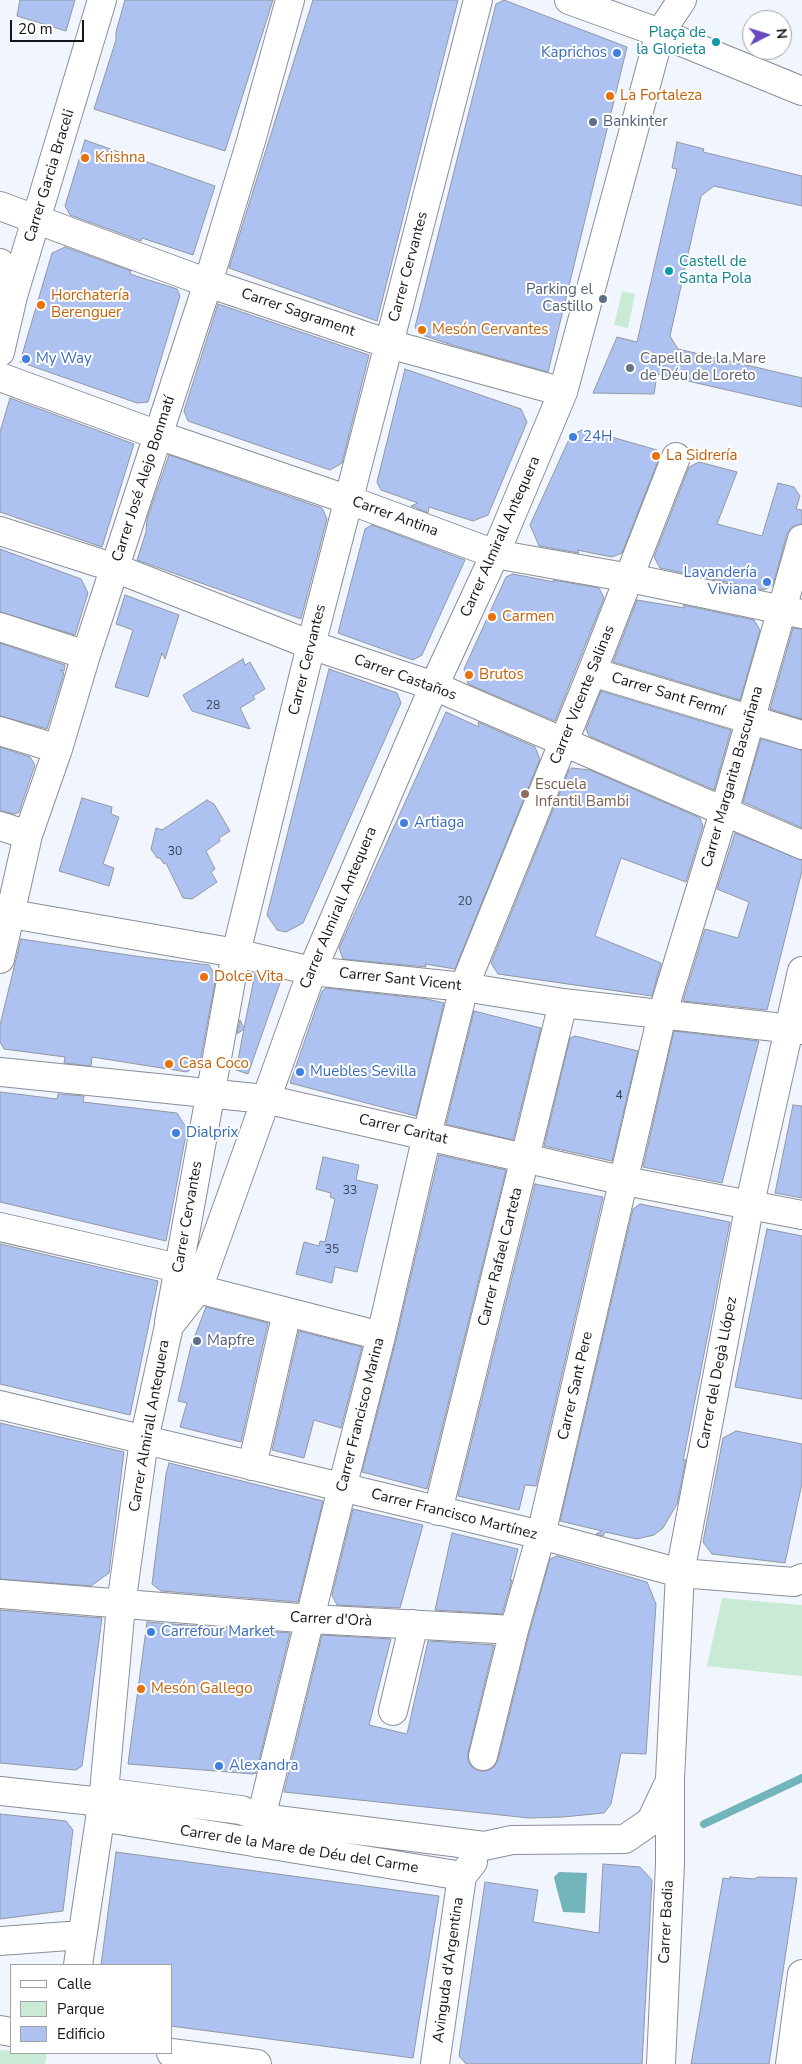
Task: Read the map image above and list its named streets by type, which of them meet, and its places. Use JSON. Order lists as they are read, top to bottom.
{
  "streets": {
    "street": [
      "Carrer Garcia Braceli",
      "Carrer Cervantes",
      "Carrer Sagrament",
      "Carrer José Alejo Bonmatí",
      "Carrer Antina",
      "Carrer Almirall Antequera",
      "Carrer Castaños",
      "Carrer Vicente Salinas",
      "Carrer Sant Fermí",
      "Carrer Margarita Bascuñana",
      "Carrer Sant Vicent",
      "Carrer Caritat",
      "Carrer Rafael Carteta",
      "Carrer del Degà Llópez",
      "Carrer Sant Pere",
      "Carrer Francisco Marina",
      "Carrer Francisco Martínez",
      "Carrer d'Orà",
      "Carrer de la Mare de Déu del Carme",
      "Carrer Badia",
      "Avinguda d'Argentina"
    ]
  },
  "crossings": [
    ["Carrer Garcia Braceli", "Carrer Sagrament"],
    ["Carrer Cervantes", "Carrer Sagrament"],
    ["Carrer Cervantes", "Carrer Antina"],
    ["Carrer Cervantes", "Carrer Almirall Antequera"],
    ["Carrer Cervantes", "Carrer Castaños"],
    ["Carrer Cervantes", "Carrer Sant Vicent"],
    ["Carrer Cervantes", "Carrer Caritat"],
    ["Carrer Sagrament", "Carrer José Alejo Bonmatí"],
    ["Carrer Sagrament", "Carrer Almirall Antequera"],
    ["Carrer José Alejo Bonmatí", "Carrer Antina"],
    ["Carrer José Alejo Bonmatí", "Carrer Castaños"],
    ["Carrer José Alejo Bonmatí", "Carrer Sant Vicent"],
    ["Carrer Antina", "Carrer Almirall Antequera"],
    ["Carrer Antina", "Carrer Vicente Salinas"],
    ["Carrer Antina", "Carrer Margarita Bascuñana"],
    ["Carrer Almirall Antequera", "Carrer Castaños"],
    ["Carrer Almirall Antequera", "Carrer Sant Vicent"],
    ["Carrer Almirall Antequera", "Carrer Caritat"],
    ["Carrer Almirall Antequera", "Carrer Francisco Martínez"],
    ["Carrer Almirall Antequera", "Carrer d'Orà"],
    ["Carrer Almirall Antequera", "Carrer de la Mare de Déu del Carme"],
    ["Carrer Castaños", "Carrer Vicente Salinas"],
    ["Carrer Castaños", "Carrer Margarita Bascuñana"],
    ["Carrer Vicente Salinas", "Carrer Sant Fermí"],
    ["Carrer Vicente Salinas", "Carrer Sant Vicent"],
    ["Carrer Vicente Salinas", "Carrer Francisco Marina"],
    ["Carrer Sant Fermí", "Carrer Margarita Bascuñana"],
    ["Carrer Margarita Bascuñana", "Carrer Sant Vicent"],
    ["Carrer Margarita Bascuñana", "Carrer Sant Pere"],
    ["Carrer Sant Vicent", "Carrer Rafael Carteta"],
    ["Carrer Sant Vicent", "Carrer del Degà Llópez"],
    ["Carrer Sant Vicent", "Carrer Sant Pere"],
    ["Carrer Sant Vicent", "Carrer Francisco Marina"],
    ["Carrer Caritat", "Carrer Rafael Carteta"],
    ["Carrer Caritat", "Carrer del Degà Llópez"],
    ["Carrer Caritat", "Carrer Sant Pere"],
    ["Carrer Caritat", "Carrer Francisco Marina"],
    ["Carrer Rafael Carteta", "Carrer Francisco Martínez"],
    ["Carrer del Degà Llópez", "Carrer Francisco Martínez"],
    ["Carrer del Degà Llópez", "Carrer Badia"],
    ["Carrer Sant Pere", "Carrer Francisco Martínez"],
    ["Carrer Sant Pere", "Carrer d'Orà"],
    ["Carrer Francisco Marina", "Carrer Francisco Martínez"],
    ["Carrer Francisco Marina", "Carrer d'Orà"],
    ["Carrer Francisco Marina", "Carrer de la Mare de Déu del Carme"],
    ["Carrer de la Mare de Déu del Carme", "Carrer Badia"],
    ["Carrer de la Mare de Déu del Carme", "Avinguda d'Argentina"]
  ],
  "places": [
    "Plaça de la Glorieta",
    "Kaprichos",
    "La Fortaleza",
    "Bankinter",
    "Krishna",
    "Castell de Santa Pola",
    "Parking el Castillo",
    "Horchatería Berenguer",
    "Mesón Cervantes",
    "My Way",
    "Capella de la Mare de Déu de Loreto",
    "24H",
    "La Sidrería",
    "Lavandería Viviana",
    "Carmen",
    "Brutos",
    "Escuela Infantil Bambi",
    "Artiaga",
    "Dolce Vita",
    "Casa Coco",
    "Muebles Sevilla",
    "Dialprix",
    "Mapfre",
    "Carrefour Market",
    "Mesón Gallego",
    "Alexandra"
  ],
  "house_numbers": [
    "28",
    "30",
    "20",
    "4",
    "33",
    "35"
  ],
  "legend": ["Calle", "Parque", "Edificio"],
  "scale_bar": "20 m",
  "north": "right"
}
